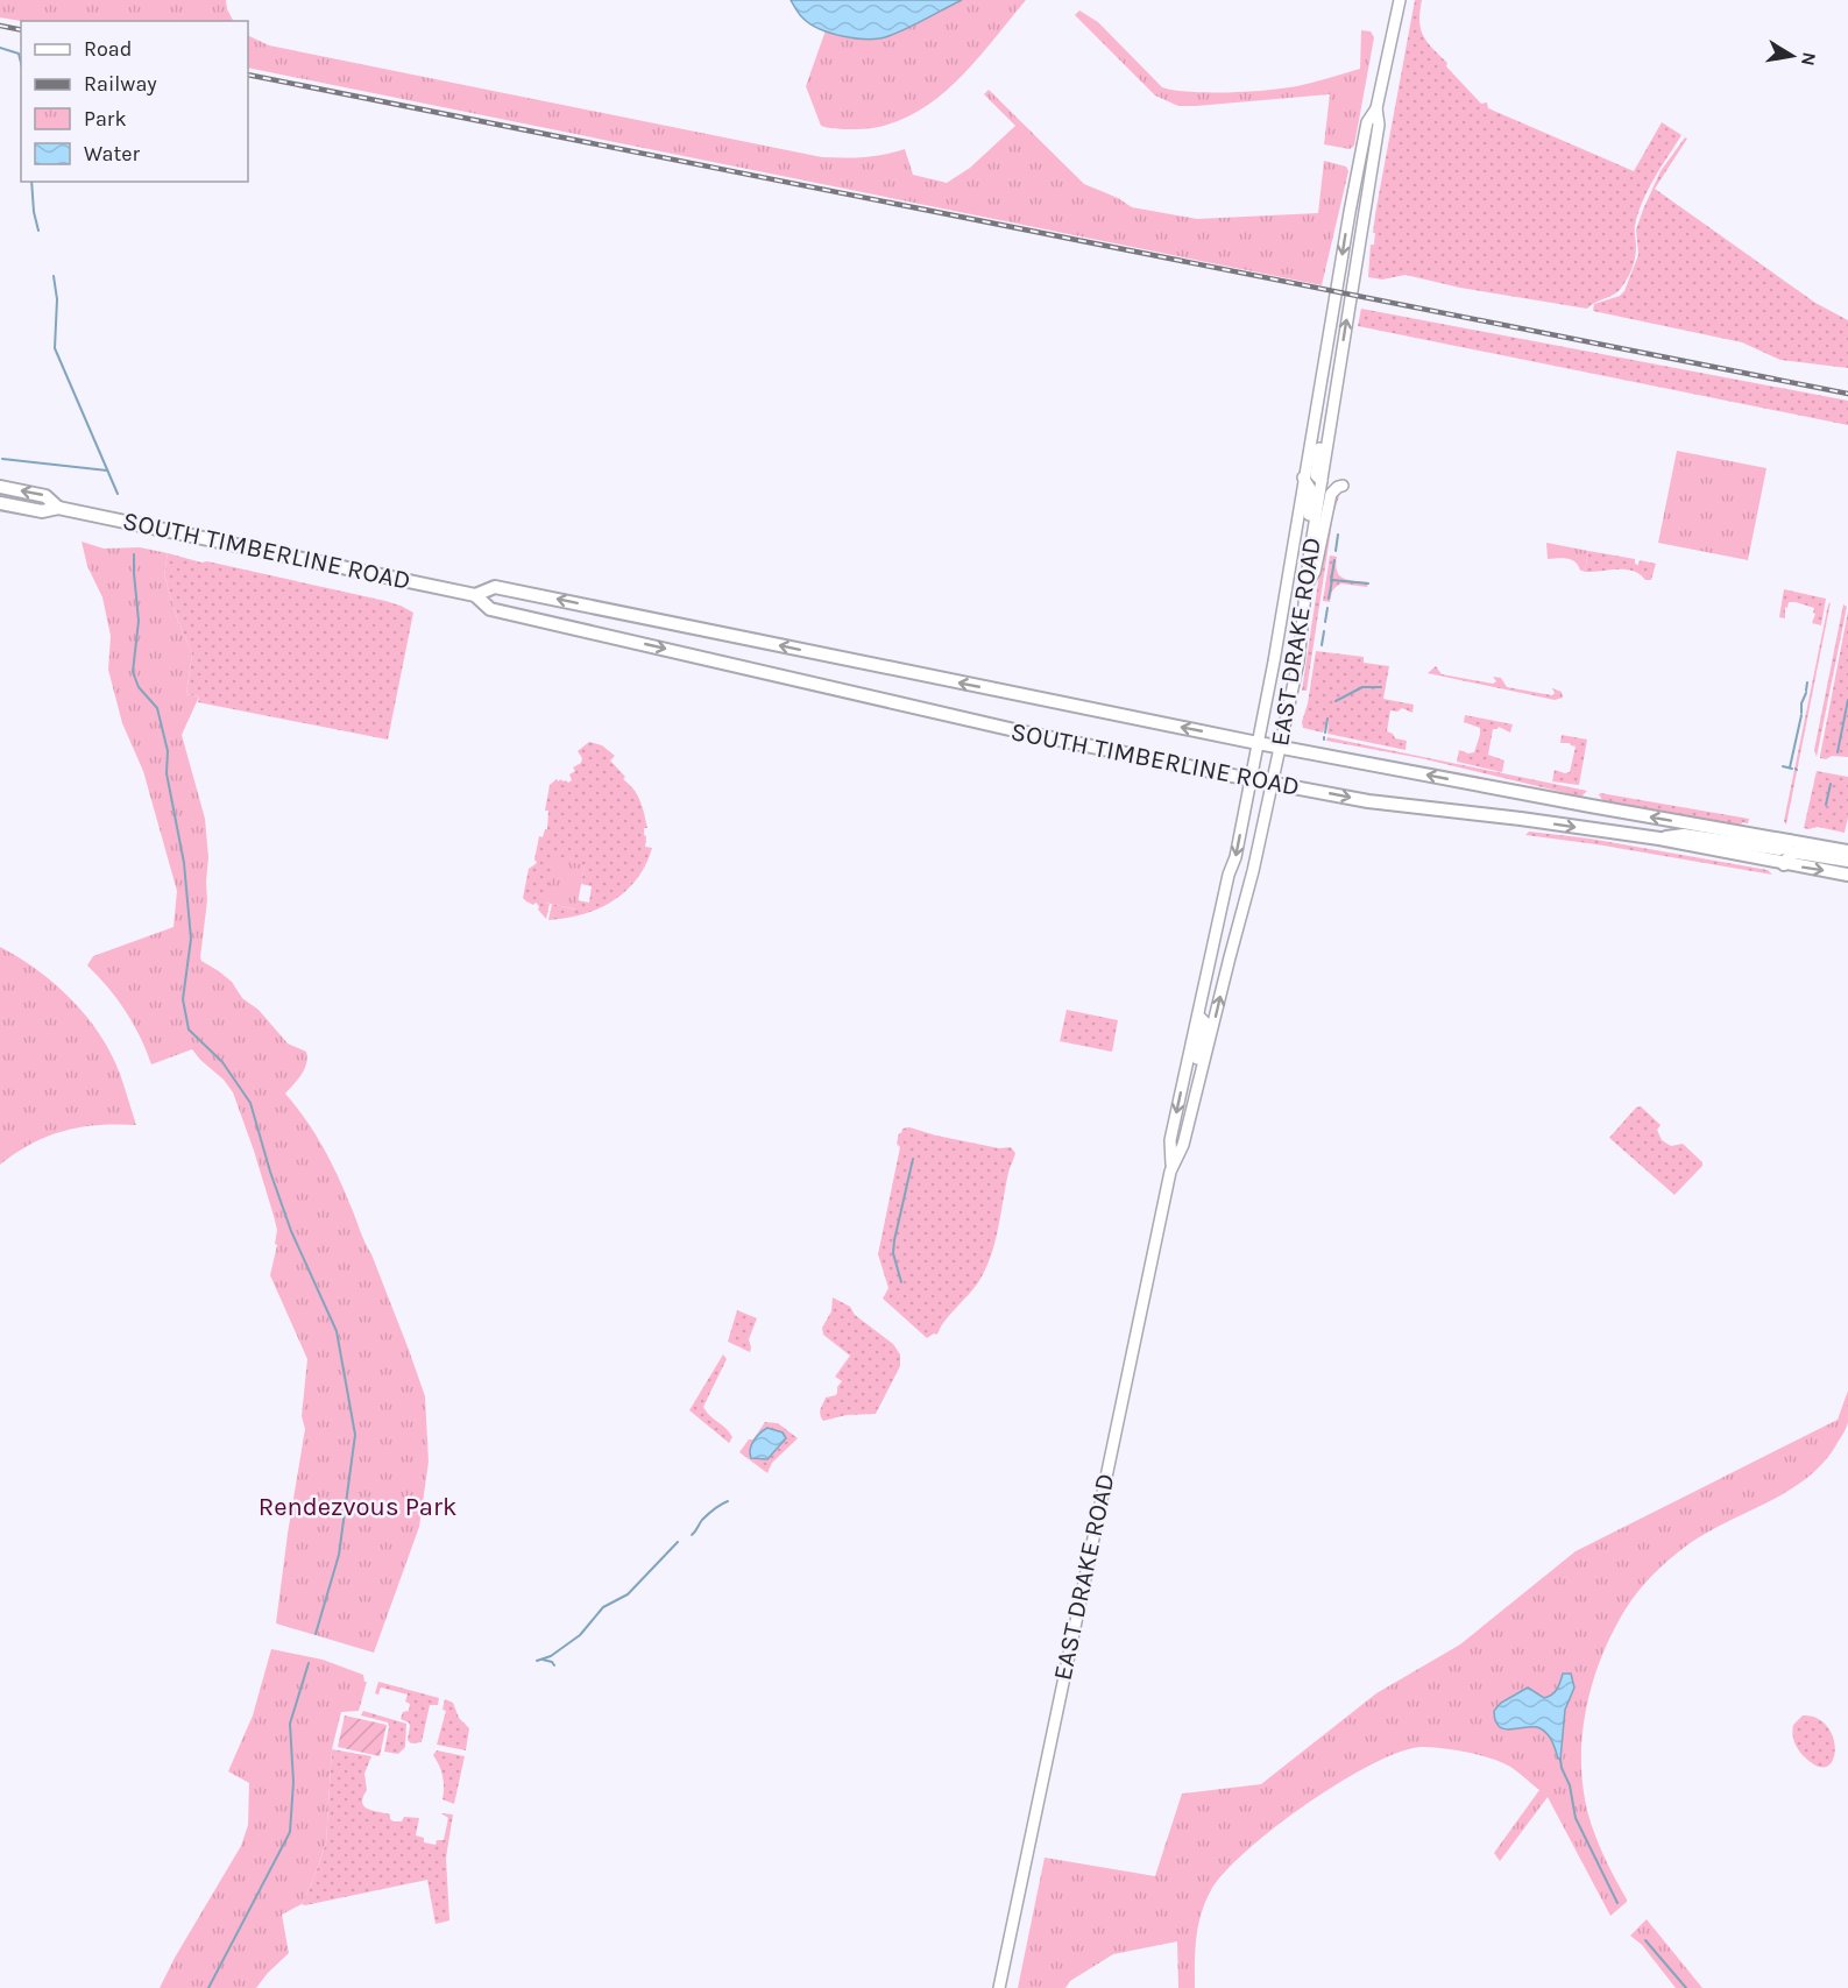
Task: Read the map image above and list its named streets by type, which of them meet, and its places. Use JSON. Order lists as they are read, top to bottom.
{
  "streets": {
    "main road": ["SOUTH TIMBERLINE ROAD", "EAST DRAKE ROAD"]
  },
  "crossings": [
    ["SOUTH TIMBERLINE ROAD", "EAST DRAKE ROAD"]
  ],
  "parks": ["Rendezvous Park"],
  "legend": [
    "Road",
    "Railway",
    "Park",
    "Water"
  ],
  "north": "right"
}
